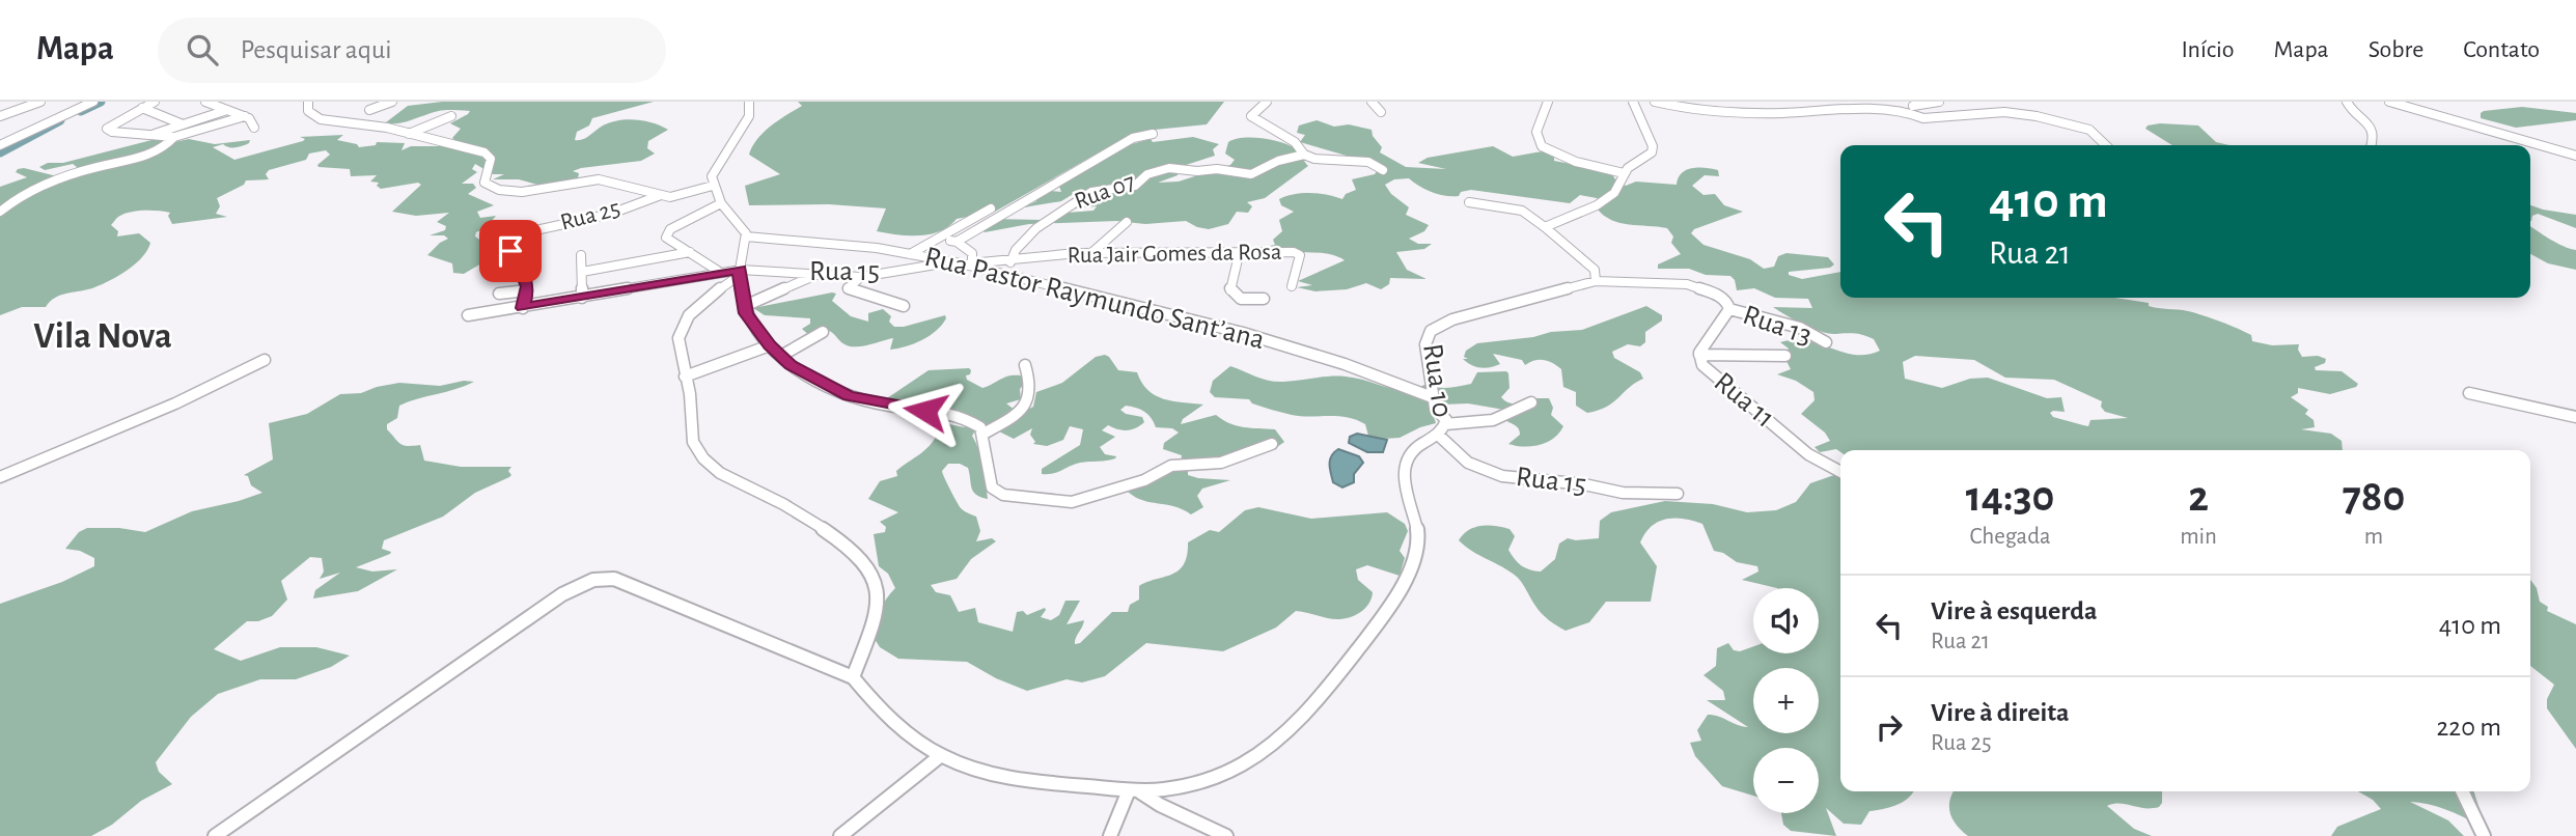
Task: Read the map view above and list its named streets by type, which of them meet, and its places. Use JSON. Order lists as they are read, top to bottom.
{
  "streets": {
    "street": [
      "Rua 07",
      "Rua 25",
      "Rua Jair Gomes da Rosa",
      "Rua 15",
      "Rua Pastor Raymundo Sant’ana",
      "Rua 13",
      "Rua 10",
      "Rua 11"
    ]
  },
  "crossings": [
    ["Rua 07", "Rua Jair Gomes da Rosa"],
    ["Rua Jair Gomes da Rosa", "Rua Pastor Raymundo Sant’ana"],
    ["Rua 15", "Rua Pastor Raymundo Sant’ana"],
    ["Rua 15", "Rua 10"],
    ["Rua Pastor Raymundo Sant’ana", "Rua 10"],
    ["Rua 13", "Rua 10"],
    ["Rua 13", "Rua 11"],
    ["Rua 10", "Rua 11"]
  ],
  "districts": ["Vila Nova"],
  "page": {
    "header": "Mapa",
    "search": "Pesquisar aqui",
    "nav": [
      "Início",
      "Mapa",
      "Sobre",
      "Contato"
    ],
    "turn": ["410 m", "Rua 21"],
    "eta": [
      "14:30",
      "Chegada",
      "2",
      "min",
      "780",
      "m"
    ],
    "list": [
      {
        "name": "Vire à esquerda",
        "note": "Rua 21",
        "value": "410 m"
      },
      {
        "name": "Vire à direita",
        "note": "Rua 25",
        "value": "220 m"
      }
    ],
    "map_buttons": ["+", "−"]
  }
}
